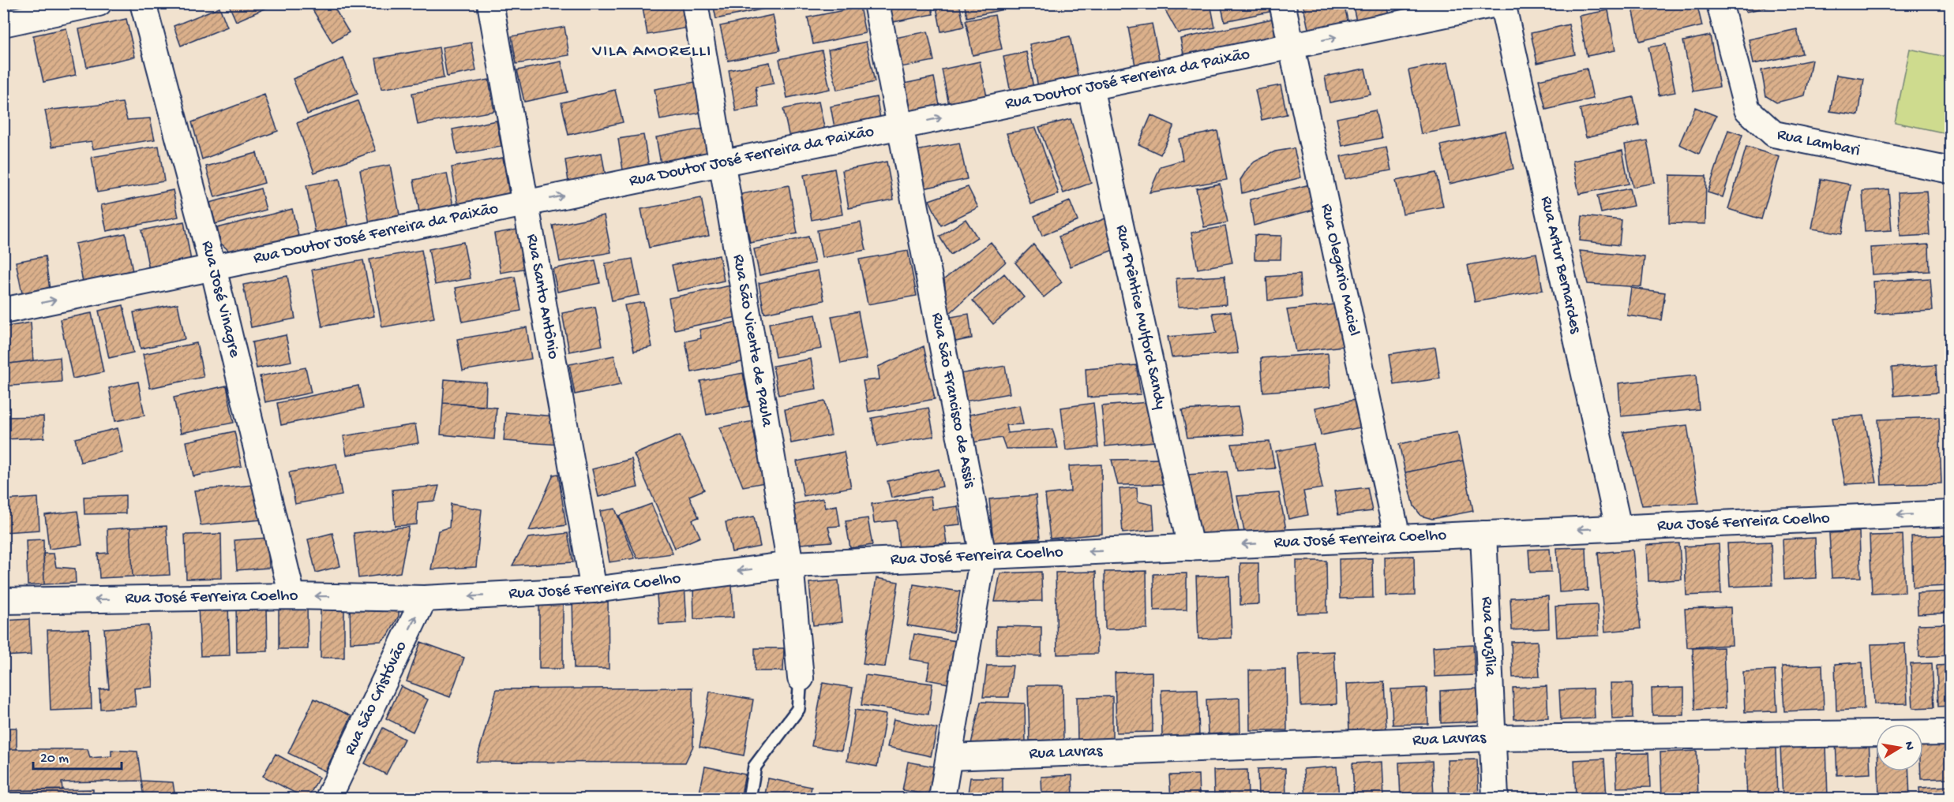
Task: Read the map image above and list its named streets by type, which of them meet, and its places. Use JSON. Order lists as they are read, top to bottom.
{
  "streets": {
    "street": [
      "Rua Doutor José Ferreira da Paixão",
      "Rua Lambari",
      "Rua Artur Bernardes",
      "Rua Olegario Maciel",
      "Rua Santo Antônio",
      "Rua José Vinagre",
      "Rua Prêntice Mulford Sandy",
      "Rua São Vicente de Paula",
      "Rua São Francisco de Assis",
      "Rua José Ferreira Coelho",
      "Rua Cruzília",
      "Rua São Cristóvão",
      "Rua Lavras"
    ]
  },
  "crossings": [
    ["Rua Doutor José Ferreira da Paixão", "Rua Olegario Maciel"],
    ["Rua Doutor José Ferreira da Paixão", "Rua Santo Antônio"],
    ["Rua Doutor José Ferreira da Paixão", "Rua José Vinagre"],
    ["Rua Doutor José Ferreira da Paixão", "Rua Prêntice Mulford Sandy"],
    ["Rua Doutor José Ferreira da Paixão", "Rua São Vicente de Paula"],
    ["Rua Doutor José Ferreira da Paixão", "Rua São Francisco de Assis"],
    ["Rua Artur Bernardes", "Rua José Ferreira Coelho"],
    ["Rua Olegario Maciel", "Rua José Ferreira Coelho"],
    ["Rua Santo Antônio", "Rua José Ferreira Coelho"],
    ["Rua José Vinagre", "Rua José Ferreira Coelho"],
    ["Rua Prêntice Mulford Sandy", "Rua José Ferreira Coelho"],
    ["Rua São Vicente de Paula", "Rua José Ferreira Coelho"],
    ["Rua São Francisco de Assis", "Rua José Ferreira Coelho"],
    ["Rua São Francisco de Assis", "Rua Lavras"],
    ["Rua José Ferreira Coelho", "Rua Cruzília"],
    ["Rua José Ferreira Coelho", "Rua São Cristóvão"],
    ["Rua Cruzília", "Rua Lavras"]
  ],
  "one_way": ["Rua Doutor José Ferreira da Paixão", "Rua José Ferreira Coelho", "Rua São Cristóvão"],
  "districts": ["VILA AMORELLI"],
  "scale_bar": "20 m",
  "north": "right"
}
